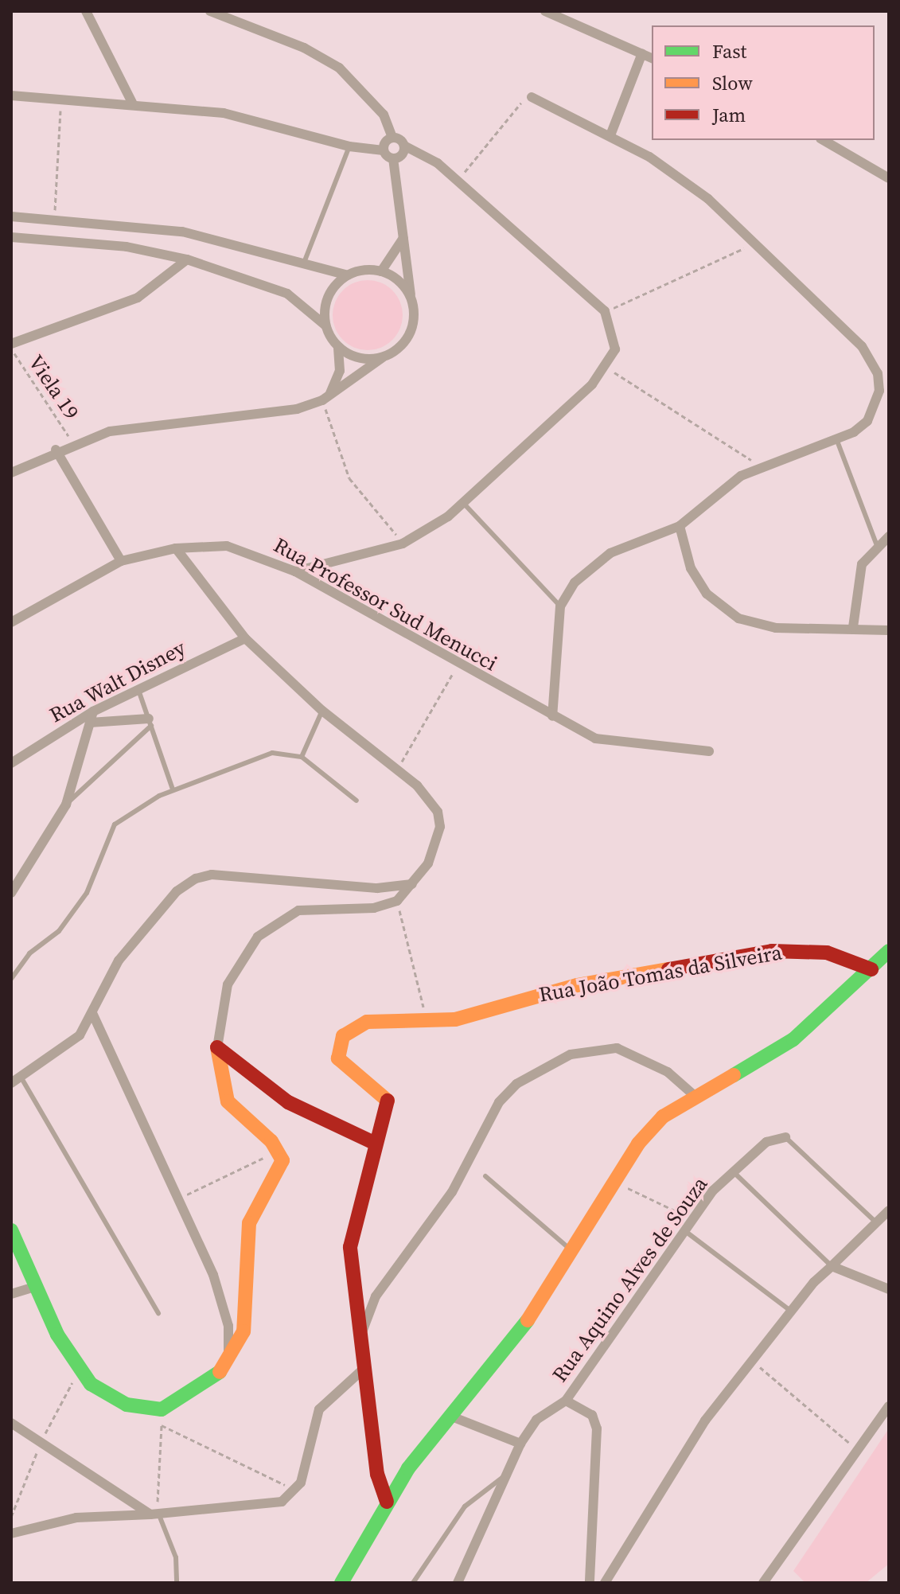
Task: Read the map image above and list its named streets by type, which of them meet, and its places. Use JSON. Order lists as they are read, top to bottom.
{
  "streets": {
    "street": [
      "Rua Professor Sud Menucci",
      "Rua Walt Disney",
      "Rua João Tomas da Silveira",
      "Rua Aquino Alves de Souza"
    ],
    "path": ["Viela 19"]
  },
  "legend": ["Fast", "Slow", "Jam"]
}
